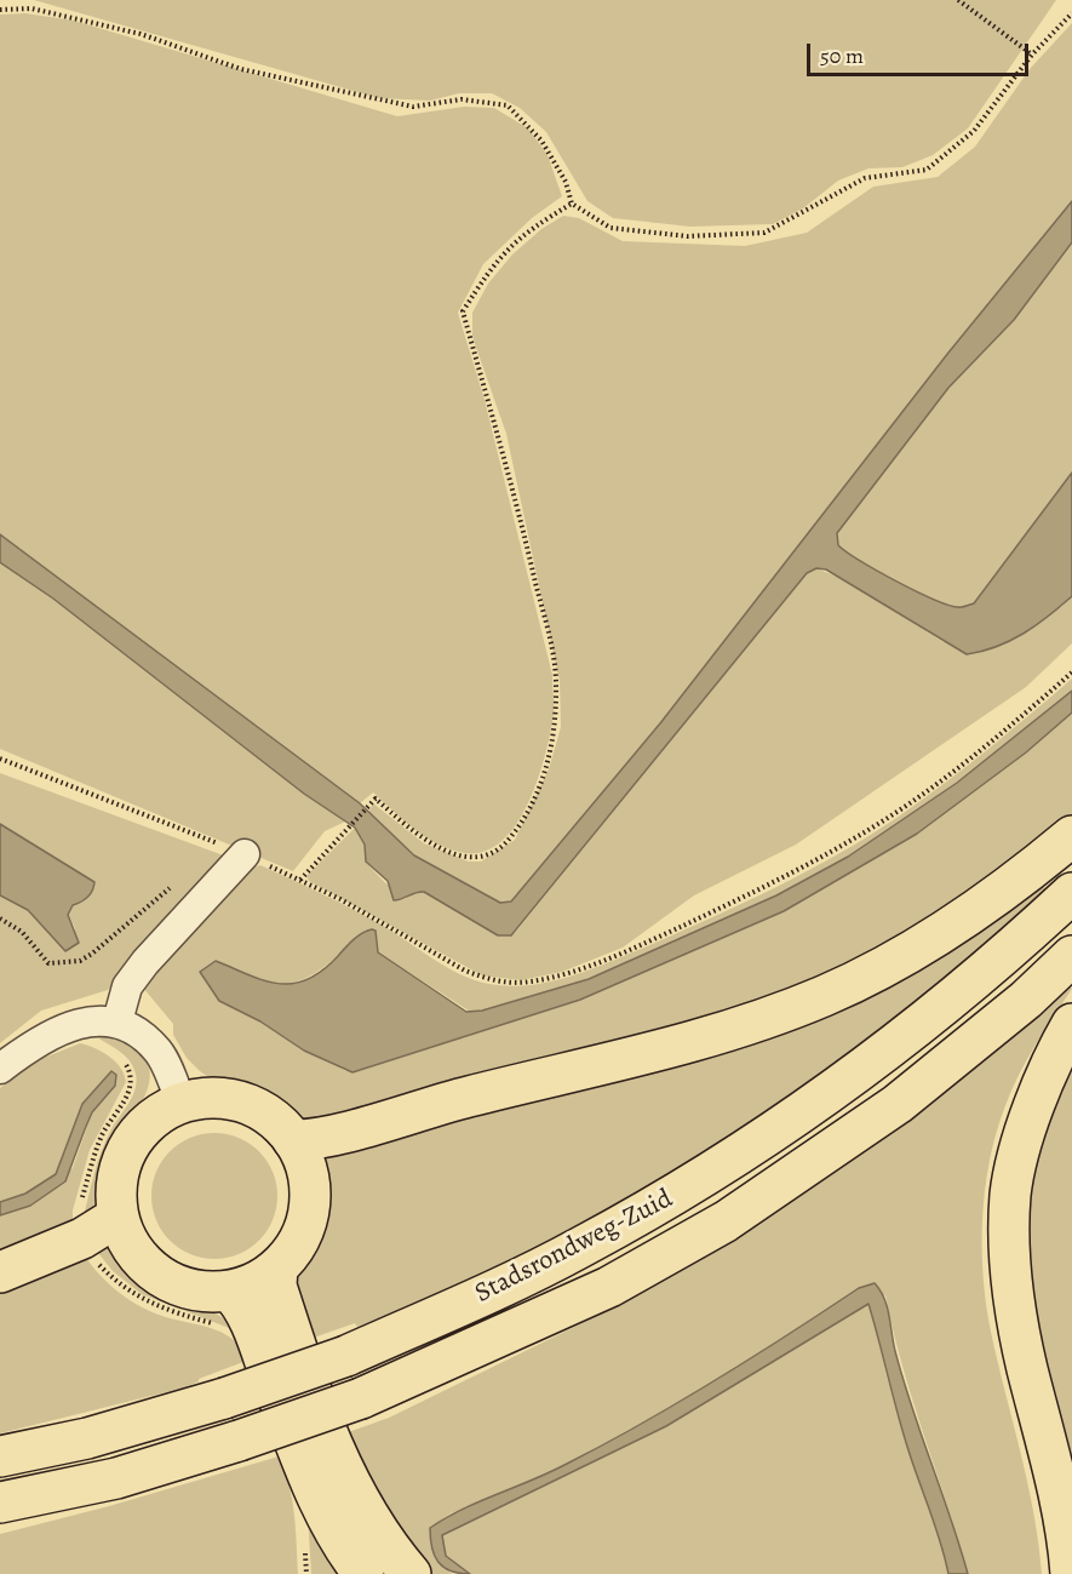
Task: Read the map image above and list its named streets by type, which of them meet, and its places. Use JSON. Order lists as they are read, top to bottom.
{
  "streets": {
    "main road": ["Stadsrondweg-Zuid"]
  },
  "scale_bar": "50 m"
}
